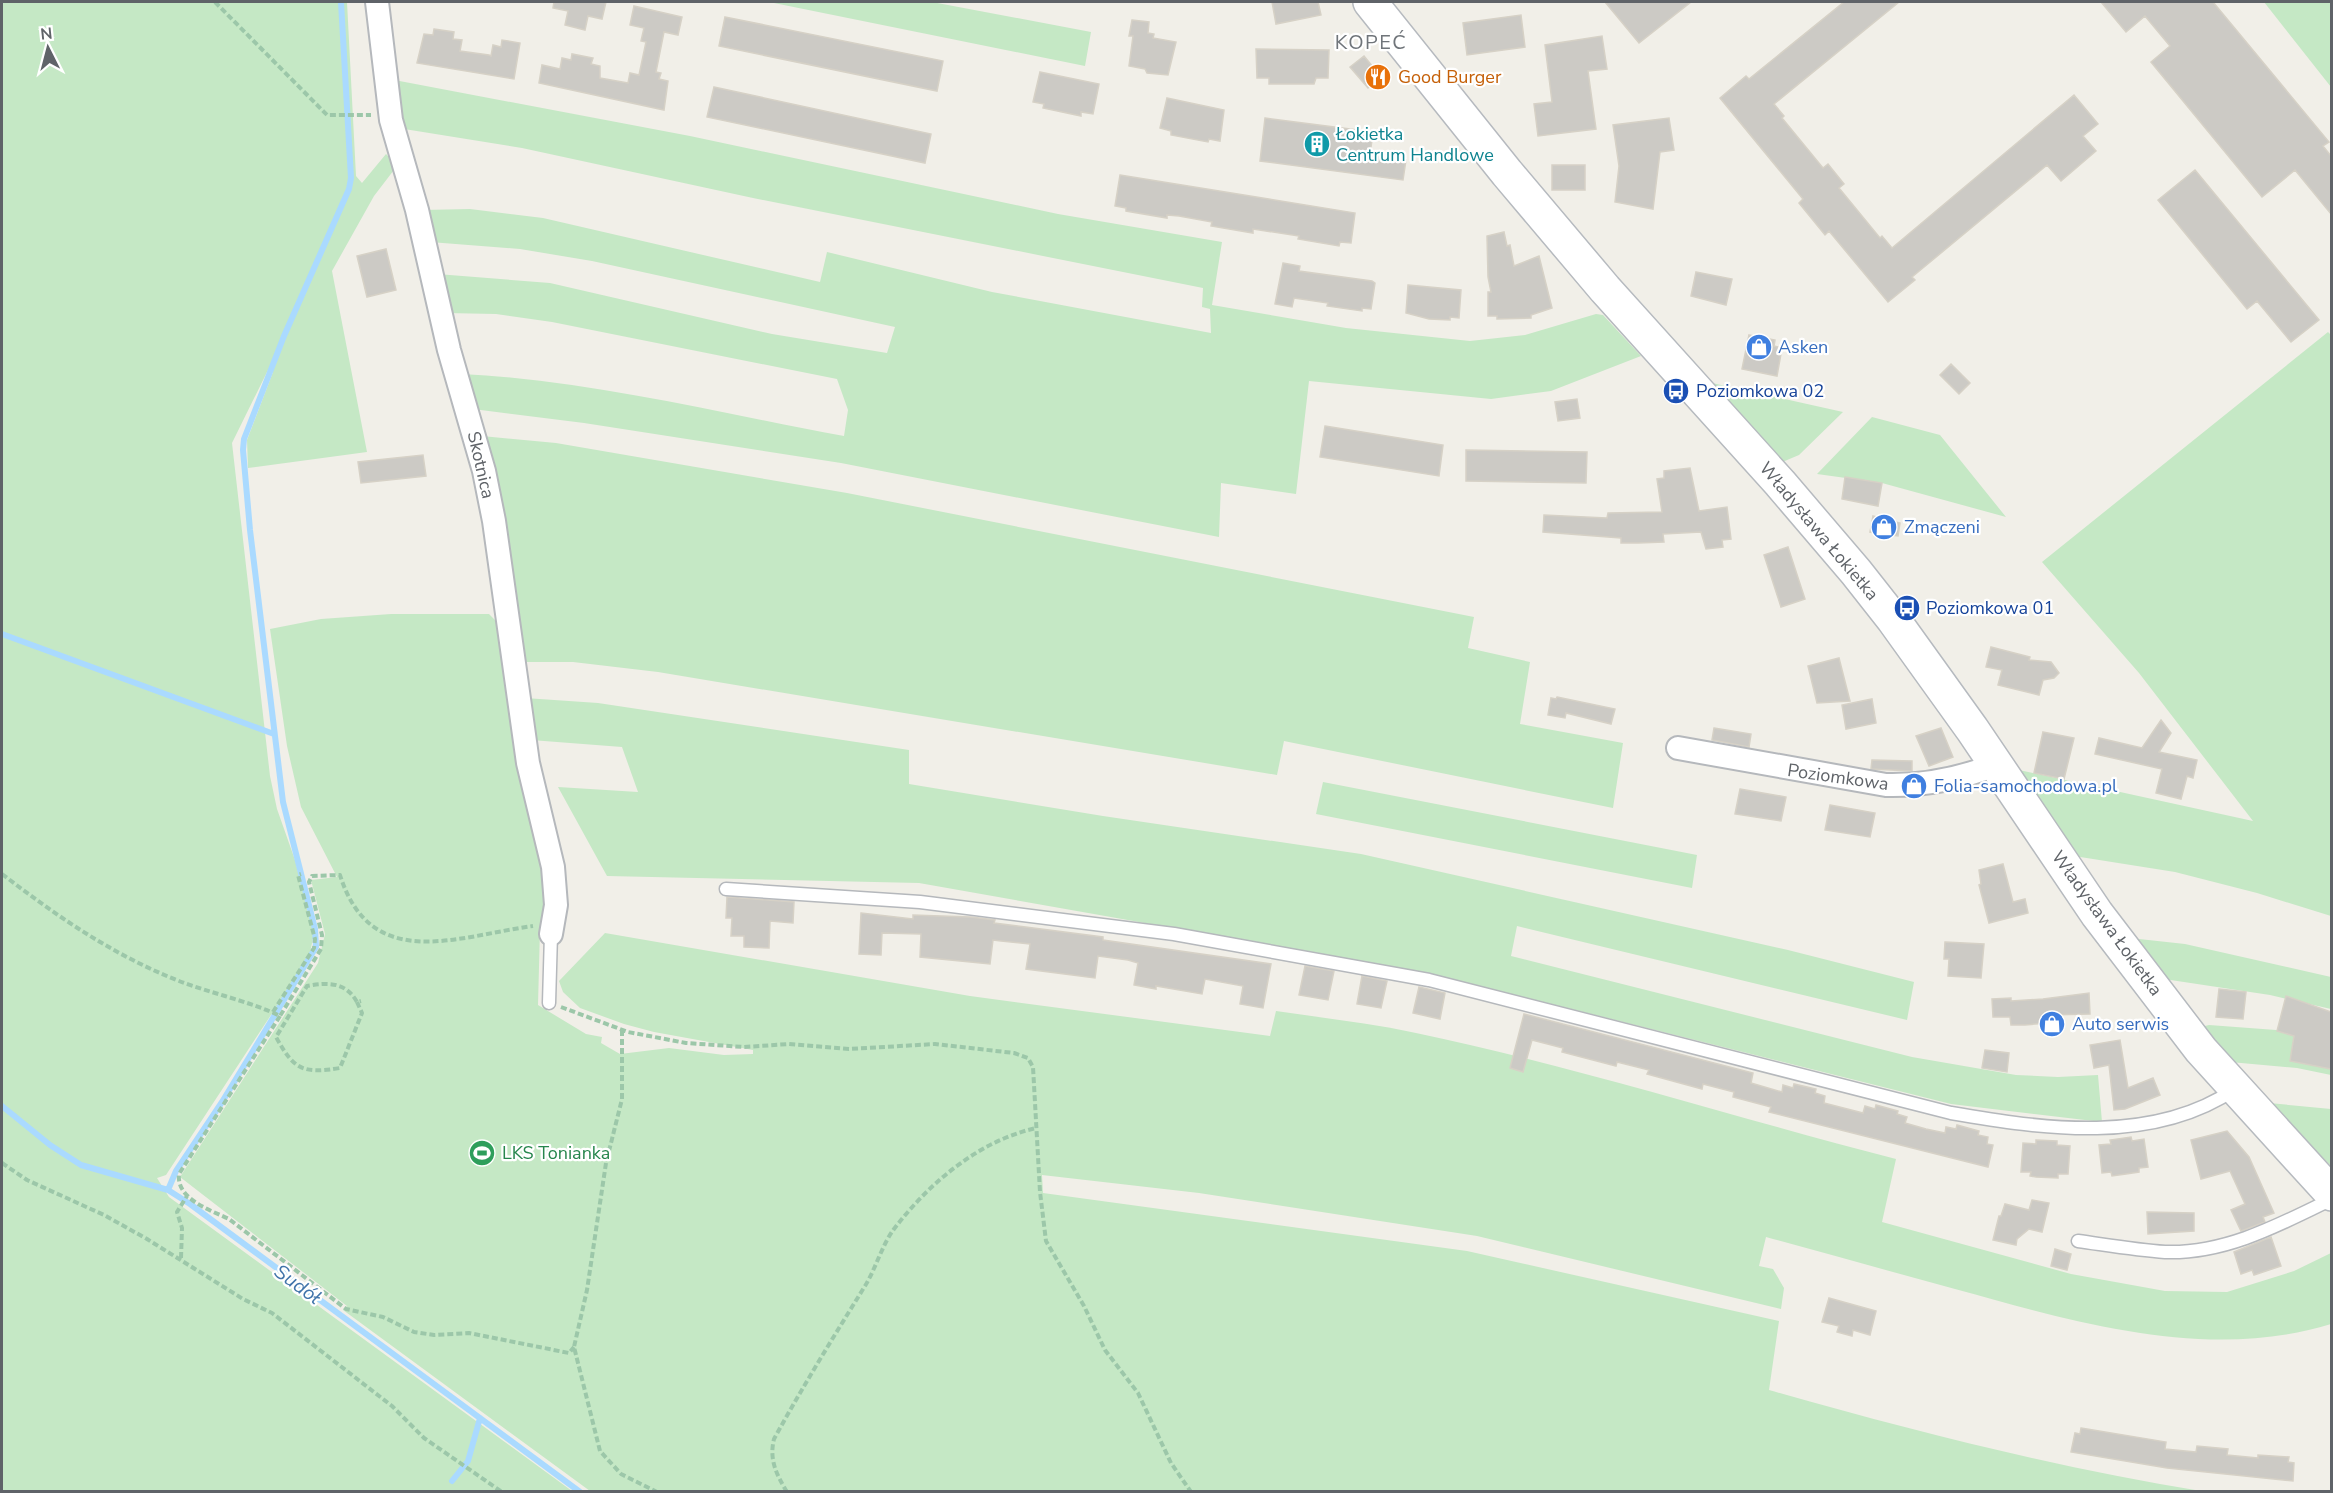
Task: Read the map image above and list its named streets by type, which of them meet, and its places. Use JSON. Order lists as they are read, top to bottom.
{
  "streets": {
    "street": ["Skotnica", "Władysława Łokietka", "Poziomkowa"]
  },
  "crossings": [
    ["Władysława Łokietka", "Poziomkowa"]
  ],
  "districts": ["KOPEĆ"],
  "water": ["Sudół"],
  "places": {
    "restaurant": ["Good Burger"],
    "building": ["Łokietka Centrum Handlowe"],
    "shop": [
      "Asken",
      "Zmączeni",
      "Folia-samochodowa.pl",
      "Auto serwis"
    ],
    "bus stop": ["Poziomkowa 02", "Poziomkowa 01"],
    "sports": ["LKS Tonianka"]
  },
  "north": "top"
}
